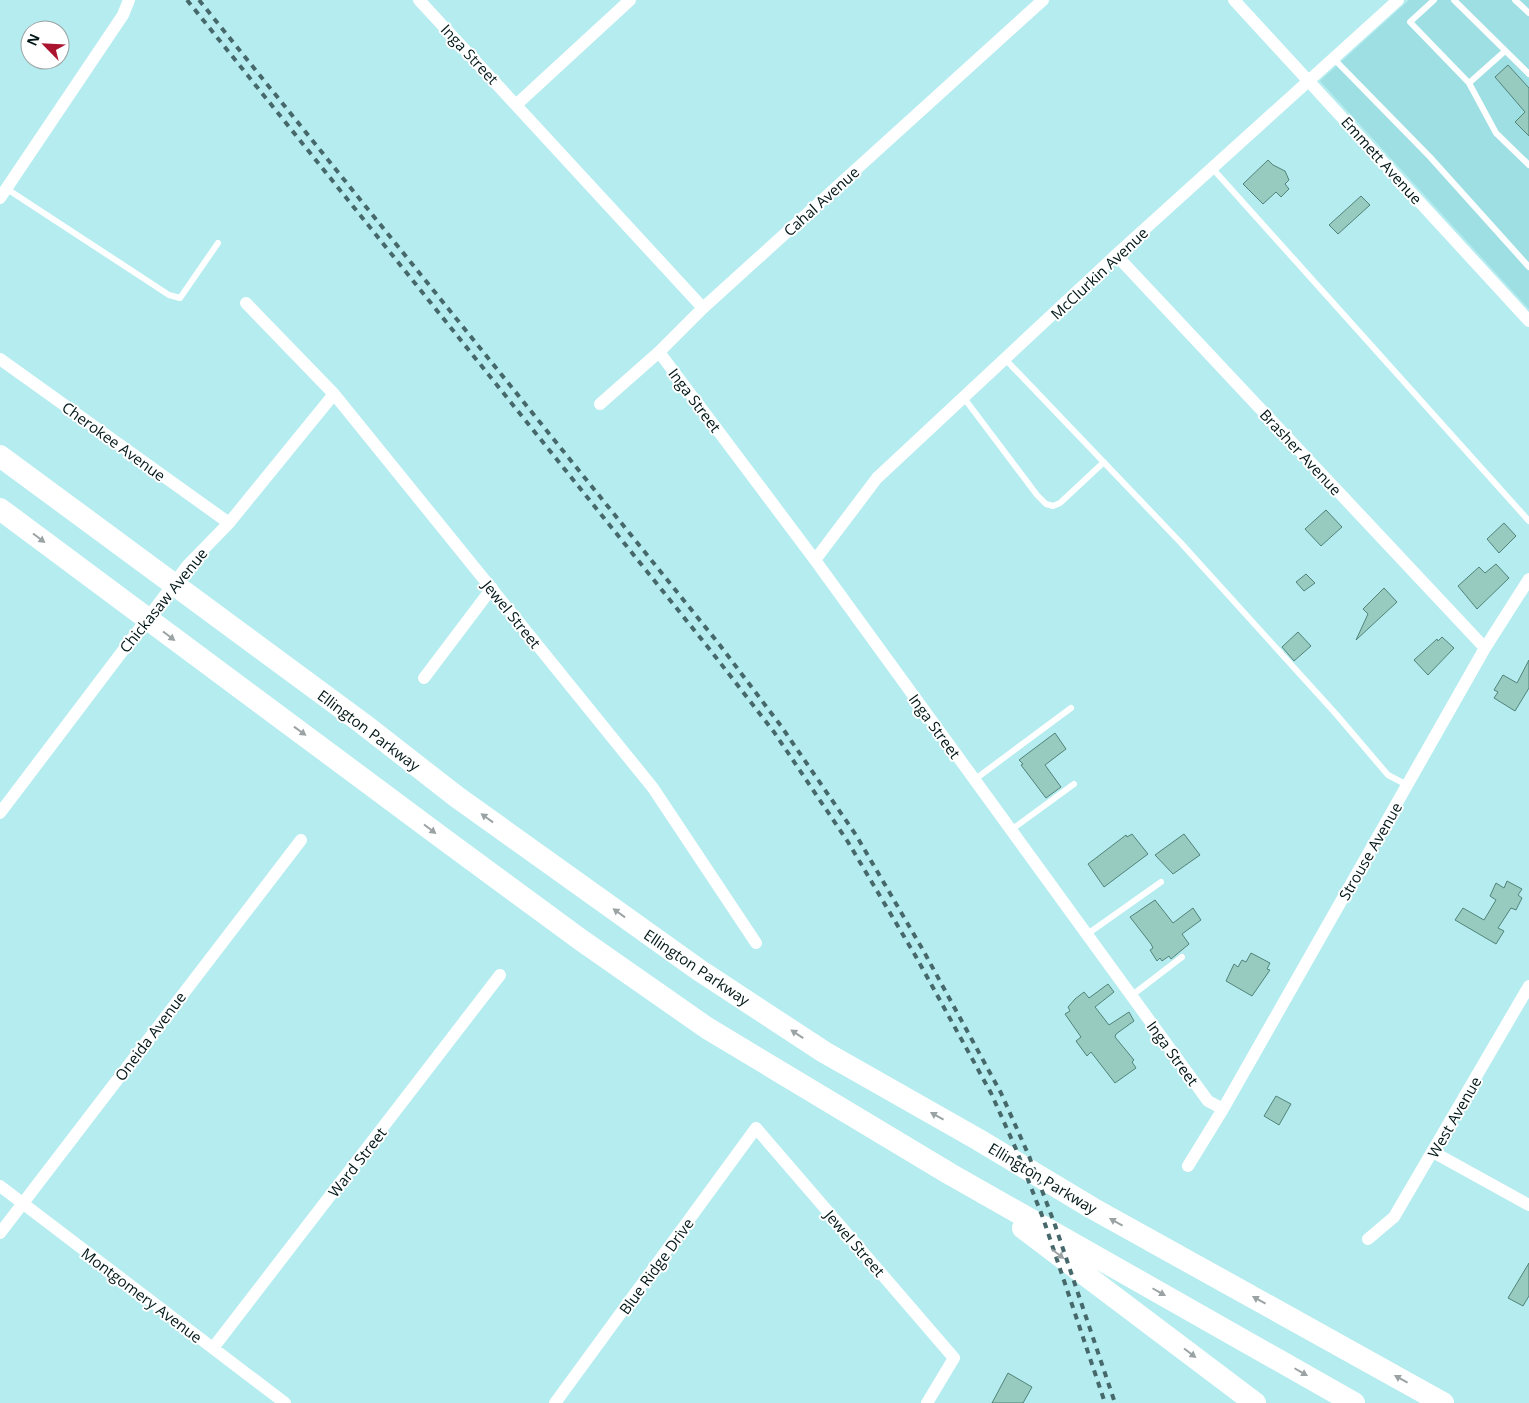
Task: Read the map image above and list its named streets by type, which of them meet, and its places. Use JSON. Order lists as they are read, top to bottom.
{
  "streets": {
    "highway": ["Ellington Parkway"],
    "street": [
      "Inga Street",
      "Emmett Avenue",
      "Cahal Avenue",
      "McClurkin Avenue",
      "Cherokee Avenue",
      "Brasher Avenue",
      "Chickasaw Avenue",
      "Jewel Street",
      "Strouse Avenue",
      "Oneida Avenue",
      "West Avenue",
      "Ward Street",
      "Blue Ridge Drive",
      "Montgomery Avenue"
    ]
  },
  "crossings": [
    ["Inga Street", "Cahal Avenue"],
    ["Inga Street", "McClurkin Avenue"],
    ["Inga Street", "Strouse Avenue"],
    ["Emmett Avenue", "McClurkin Avenue"],
    ["McClurkin Avenue", "Brasher Avenue"],
    ["Cherokee Avenue", "Chickasaw Avenue"],
    ["Brasher Avenue", "Strouse Avenue"],
    ["Chickasaw Avenue", "Jewel Street"],
    ["Jewel Street", "Blue Ridge Drive"],
    ["Oneida Avenue", "Montgomery Avenue"],
    ["Ward Street", "Montgomery Avenue"]
  ],
  "north": "top left"
}
